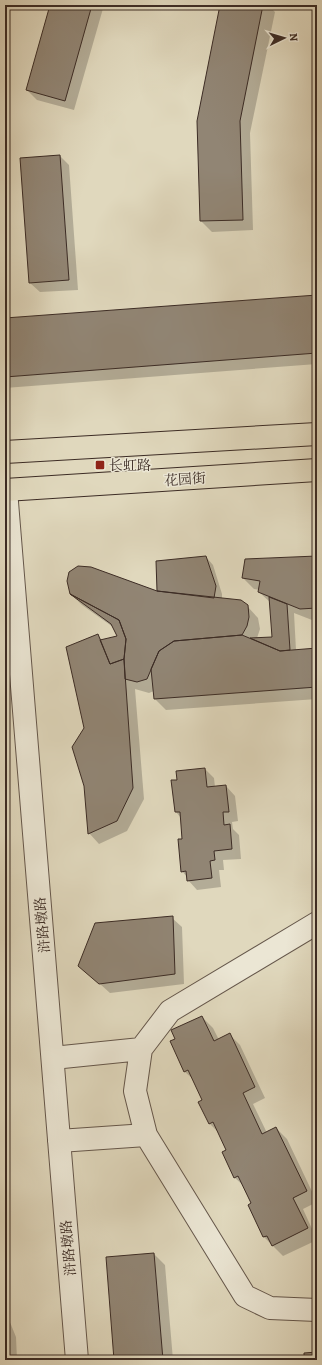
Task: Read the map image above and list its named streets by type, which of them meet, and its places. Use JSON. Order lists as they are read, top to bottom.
{
  "streets": {
    "main road": ["花园街"],
    "street": ["浒路墩路"]
  },
  "crossings": [
    ["花园街", "浒路墩路"]
  ],
  "places": {
    "transit": ["长虹路"]
  },
  "north": "right"
}
